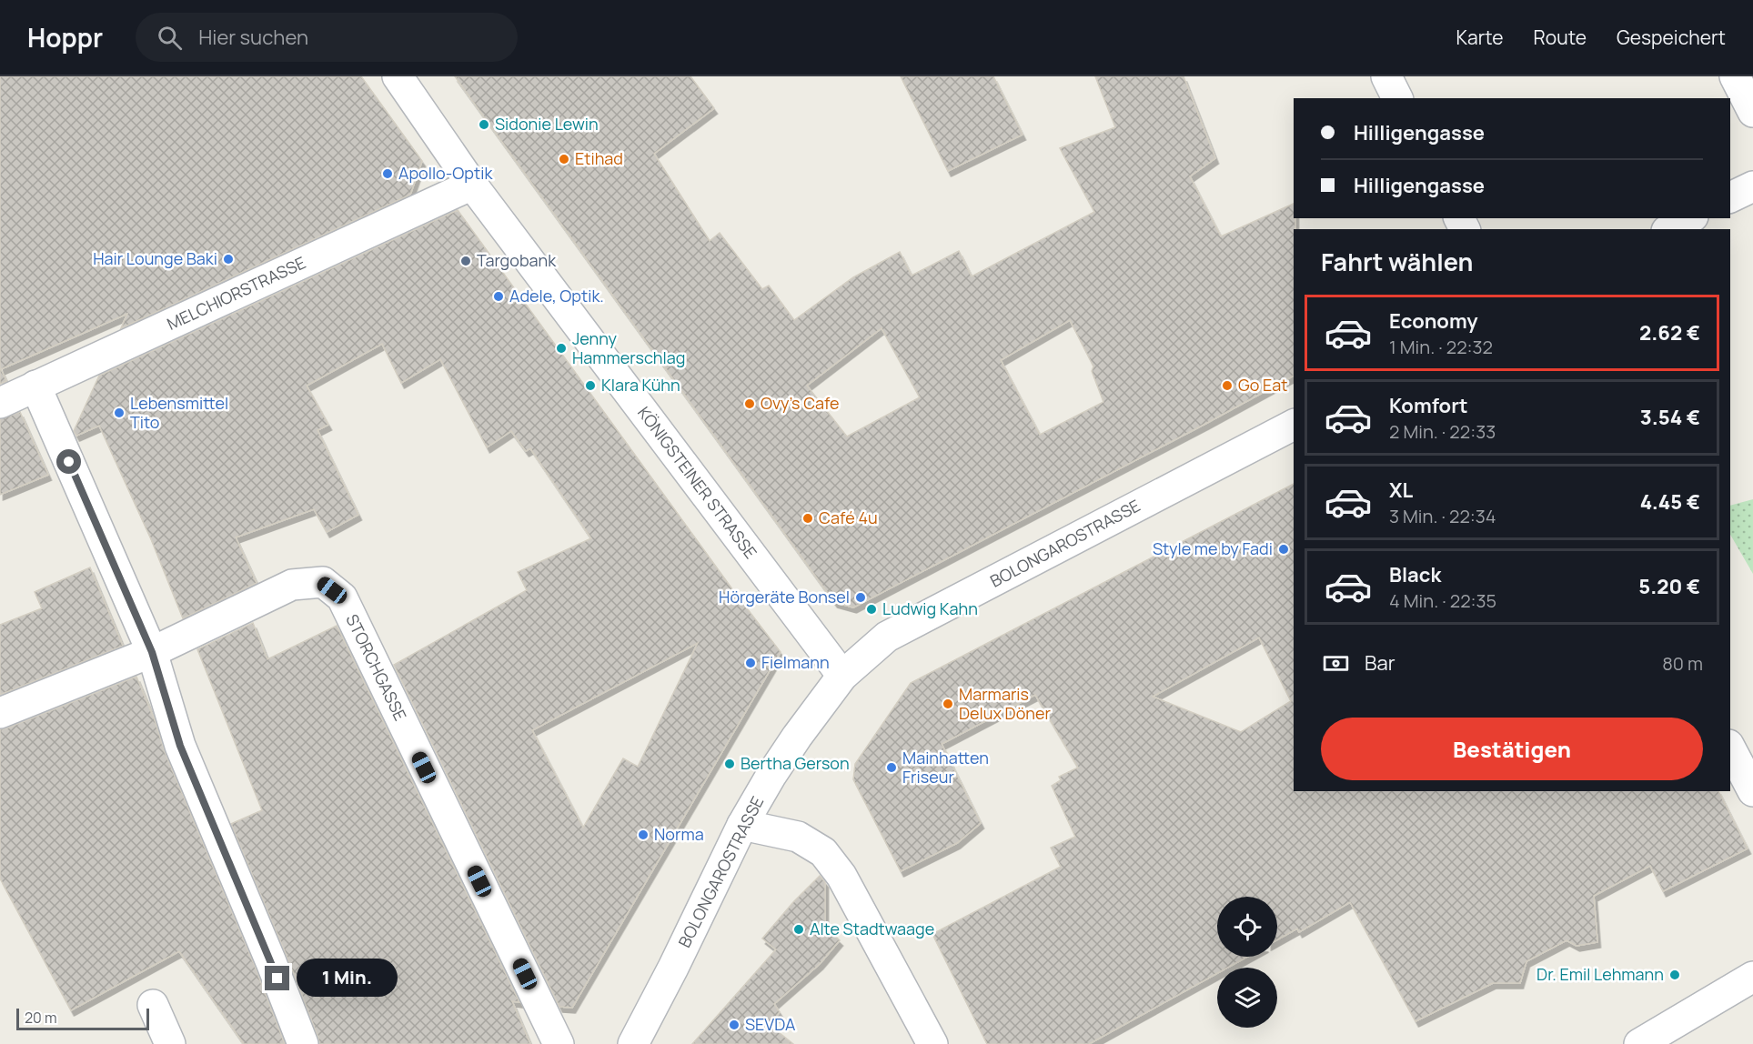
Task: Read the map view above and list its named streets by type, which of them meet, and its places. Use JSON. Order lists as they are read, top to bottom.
{
  "streets": {
    "street": [
      "MELCHIORSTRASSE",
      "KÖNIGSTEINER STRASSE",
      "BOLONGAROSTRASSE",
      "STORCHGASSE"
    ]
  },
  "crossings": [
    ["MELCHIORSTRASSE", "KÖNIGSTEINER STRASSE"],
    ["KÖNIGSTEINER STRASSE", "BOLONGAROSTRASSE"]
  ],
  "places": [
    "Sidonie Lewin",
    "Etihad",
    "Apollo-Optik",
    "Hair Lounge Baki",
    "Targobank",
    "Adele, Optik.",
    "Jenny Hammerschlag",
    "Klara Kühn",
    "Go Eat",
    "Ovy's Cafe",
    "Lebensmittel Tito",
    "Café 4u",
    "Style me by Fadi",
    "Hörgeräte Bonsel",
    "Ludwig Kahn",
    "Fielmann",
    "Marmaris Delux Döner",
    "Bertha Gerson",
    "Mainhatten Friseur",
    "Norma",
    "Alte Stadtwaage",
    "Dr. Emil Lehmann",
    "SEVDA"
  ],
  "scale_bar": "20 m",
  "page": {
    "header": "Hoppr",
    "search": "Hier suchen",
    "nav": ["Karte", "Route", "Gespeichert"],
    "banner": ["Hilligengasse", "Hilligengasse"],
    "heading": "Fahrt wählen",
    "list": [
      {
        "name": "Economy",
        "note": "1 Min. · 22:32",
        "value": "2.62 €"
      },
      {
        "name": "Komfort",
        "note": "2 Min. · 22:33",
        "value": "3.54 €"
      },
      {
        "name": "XL",
        "note": "3 Min. · 22:34",
        "value": "4.45 €"
      },
      {
        "name": "Black",
        "note": "4 Min. · 22:35",
        "value": "5.20 €"
      }
    ],
    "pay": ["Bar", "80 m"],
    "buttons": "Bestätigen",
    "bubble": "1 Min.",
    "scale": "20 m"
  }
}
